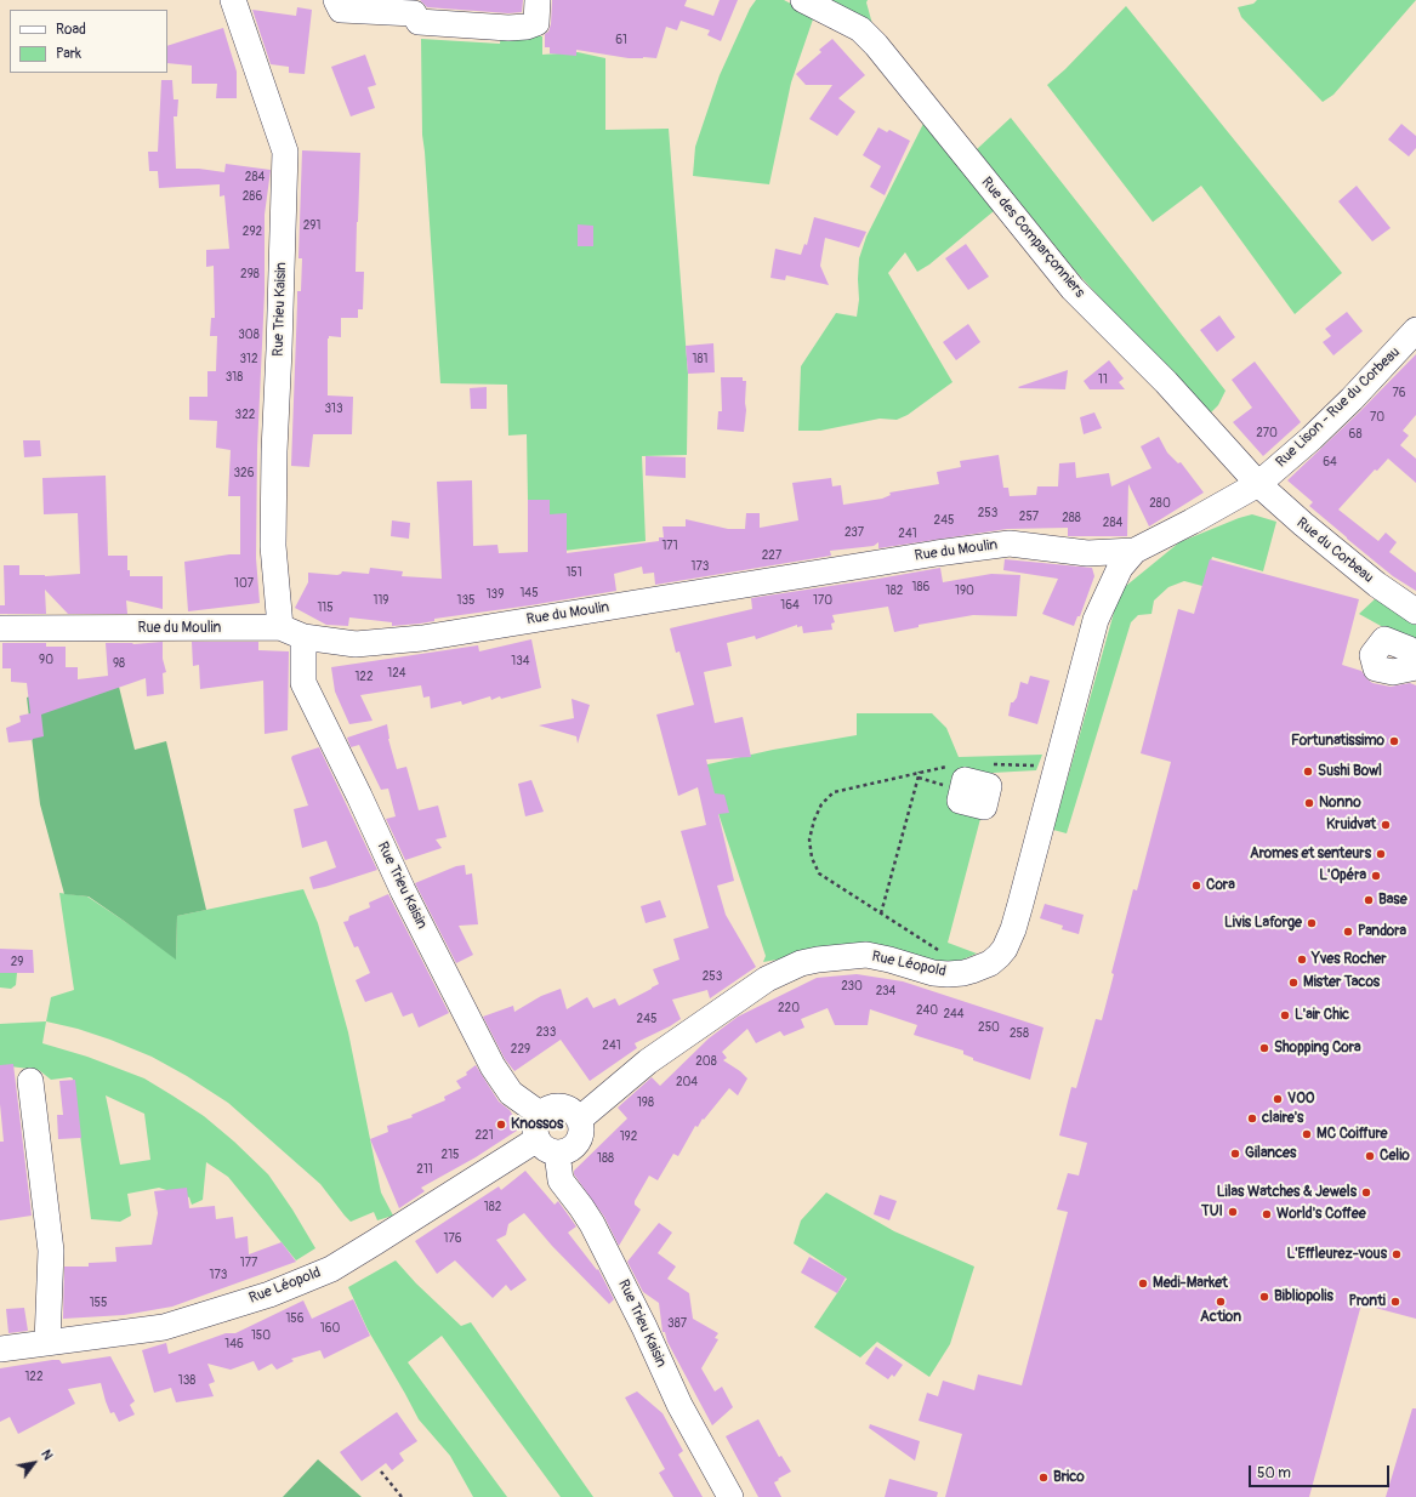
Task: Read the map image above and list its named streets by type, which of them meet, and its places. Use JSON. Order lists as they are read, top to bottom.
{
  "streets": {
    "street": [
      "Rue des Comparçonniers",
      "Rue Trieu Kaisin",
      "Rue Lison - Rue du Corbeau",
      "Rue du Moulin",
      "Rue du Corbeau",
      "Rue Léopold"
    ]
  },
  "crossings": [
    ["Rue des Comparçonniers", "Rue Lison - Rue du Corbeau"],
    ["Rue des Comparçonniers", "Rue du Corbeau"],
    ["Rue Trieu Kaisin", "Rue du Moulin"],
    ["Rue Trieu Kaisin", "Rue Léopold"],
    ["Rue Lison - Rue du Corbeau", "Rue du Moulin"],
    ["Rue Lison - Rue du Corbeau", "Rue du Corbeau"],
    ["Rue Lison - Rue du Corbeau", "Rue Léopold"],
    ["Rue du Moulin", "Rue Léopold"]
  ],
  "places": [
    "Fortunatissimo",
    "Sushi Bowl",
    "Nonno",
    "Kruidvat",
    "Aromes et senteurs",
    "L'Opéra",
    "Cora",
    "Base",
    "Livis Laforge",
    "Pandora",
    "Yves Rocher",
    "Mister Tacos",
    "L'air Chic",
    "Shopping Cora",
    "VOO",
    "claire's",
    "Knossos",
    "MC Coiffure",
    "Gilances",
    "Celio",
    "Lilas Watches & Jewels",
    "TUI",
    "World's Coffee",
    "L'Effleurez-vous",
    "Medi-Market",
    "Bibliopolis",
    "Action",
    "Pronti",
    "Brico"
  ],
  "house_numbers": [
    "61",
    "284",
    "286",
    "291",
    "292",
    "298",
    "308",
    "312",
    "181",
    "318",
    "11",
    "76",
    "313",
    "322",
    "70",
    "270",
    "68",
    "64",
    "326",
    "280",
    "253",
    "257",
    "288",
    "245",
    "284",
    "237",
    "241",
    "171",
    "227",
    "173",
    "151",
    "107",
    "186",
    "182",
    "190",
    "145",
    "139",
    "119",
    "135",
    "170",
    "164",
    "115",
    "90",
    "134",
    "98",
    "124",
    "122",
    "29",
    "253",
    "230",
    "234",
    "220",
    "240",
    "244",
    "245",
    "250",
    "233",
    "258",
    "241",
    "229",
    "208",
    "204",
    "198",
    "221",
    "192",
    "215",
    "188",
    "211",
    "182",
    "176",
    "177",
    "173",
    "155",
    "156",
    "387",
    "160",
    "150",
    "146",
    "122",
    "138"
  ],
  "legend": ["Road", "Park"],
  "scale_bar": "50 m",
  "north": "top right"
}
